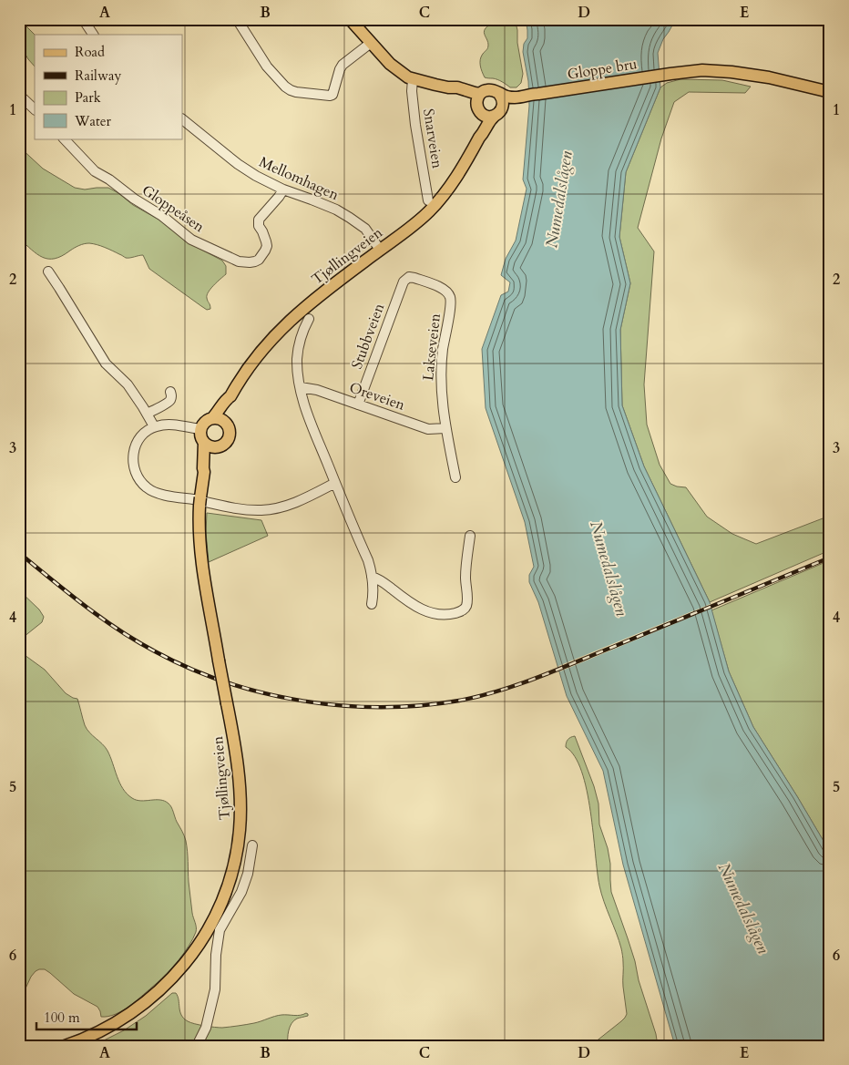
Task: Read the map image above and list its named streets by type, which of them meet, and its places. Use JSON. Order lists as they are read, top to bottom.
{
  "streets": {
    "main road": ["Gloppe bru", "Tjøllingveien"],
    "street": [
      "Snarveien",
      "Mellomhagen",
      "Gloppeåsen",
      "Stubbveien",
      "Lakseveien",
      "Oreveien"
    ]
  },
  "crossings": [
    ["Mellomhagen", "Gloppeåsen"],
    ["Mellomhagen", "Tjøllingveien"],
    ["Stubbveien", "Lakseveien"],
    ["Stubbveien", "Oreveien"],
    ["Lakseveien", "Oreveien"]
  ],
  "water": ["Numedalslågen"],
  "legend": [
    "Road",
    "Railway",
    "Park",
    "Water"
  ],
  "scale_bar": "100 m",
  "grid": {
    "columns": [
      "A",
      "B",
      "C",
      "D",
      "E"
    ],
    "rows": [
      "1",
      "2",
      "3",
      "4",
      "5",
      "6"
    ]
  }
}
